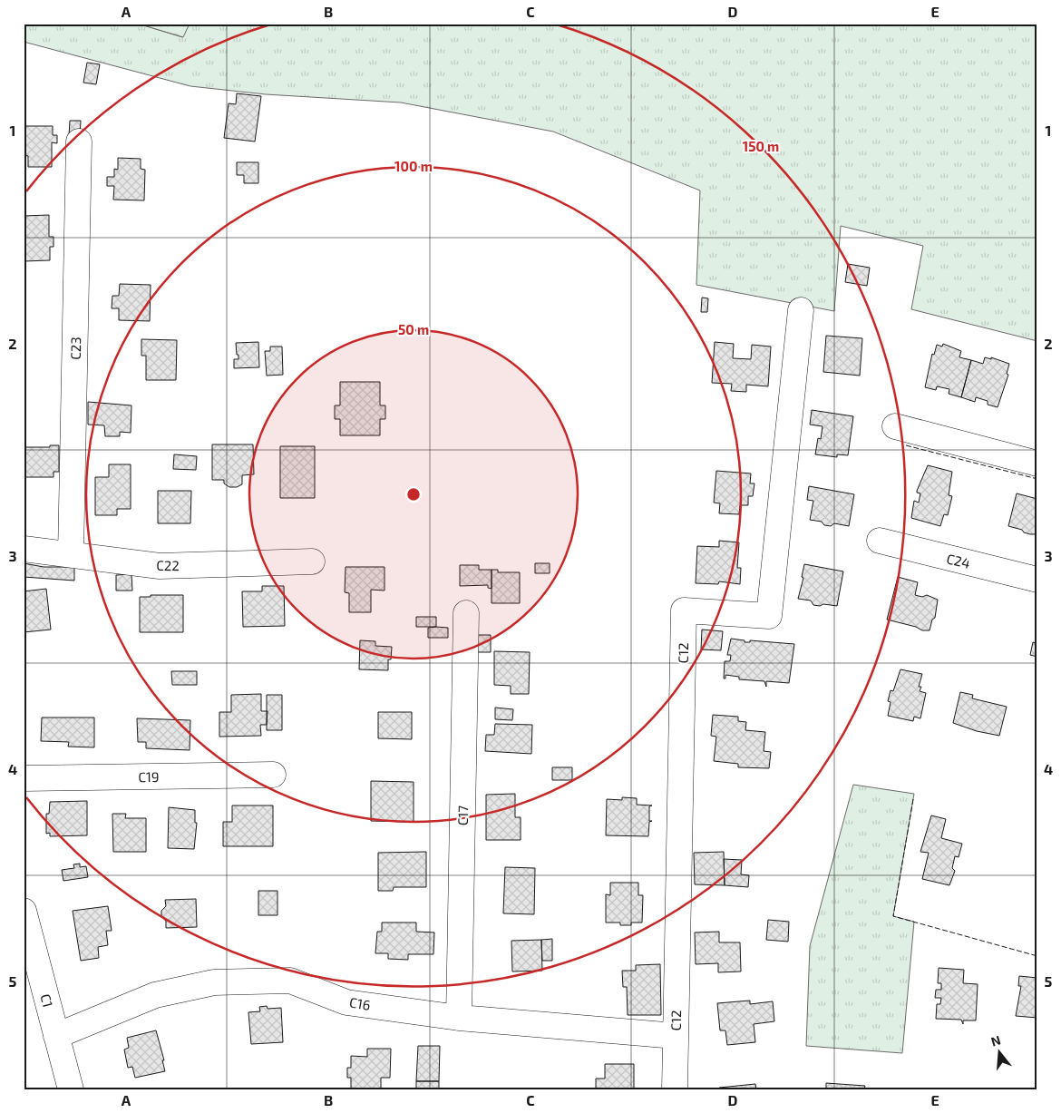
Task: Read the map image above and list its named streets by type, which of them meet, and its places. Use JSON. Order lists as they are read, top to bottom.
{
  "streets": {
    "street": [
      "C23",
      "C24",
      "C22",
      "C12",
      "C19",
      "C17",
      "C1",
      "C16"
    ]
  },
  "crossings": [
    ["C23", "C22"],
    ["C12", "C16"],
    ["C17", "C16"],
    ["C1", "C16"]
  ],
  "north": "top",
  "grid": {
    "columns": [
      "A",
      "B",
      "C",
      "D",
      "E"
    ],
    "rows": [
      "1",
      "2",
      "3",
      "4",
      "5"
    ]
  },
  "rings": ["150 m", "100 m", "50 m"]
}
